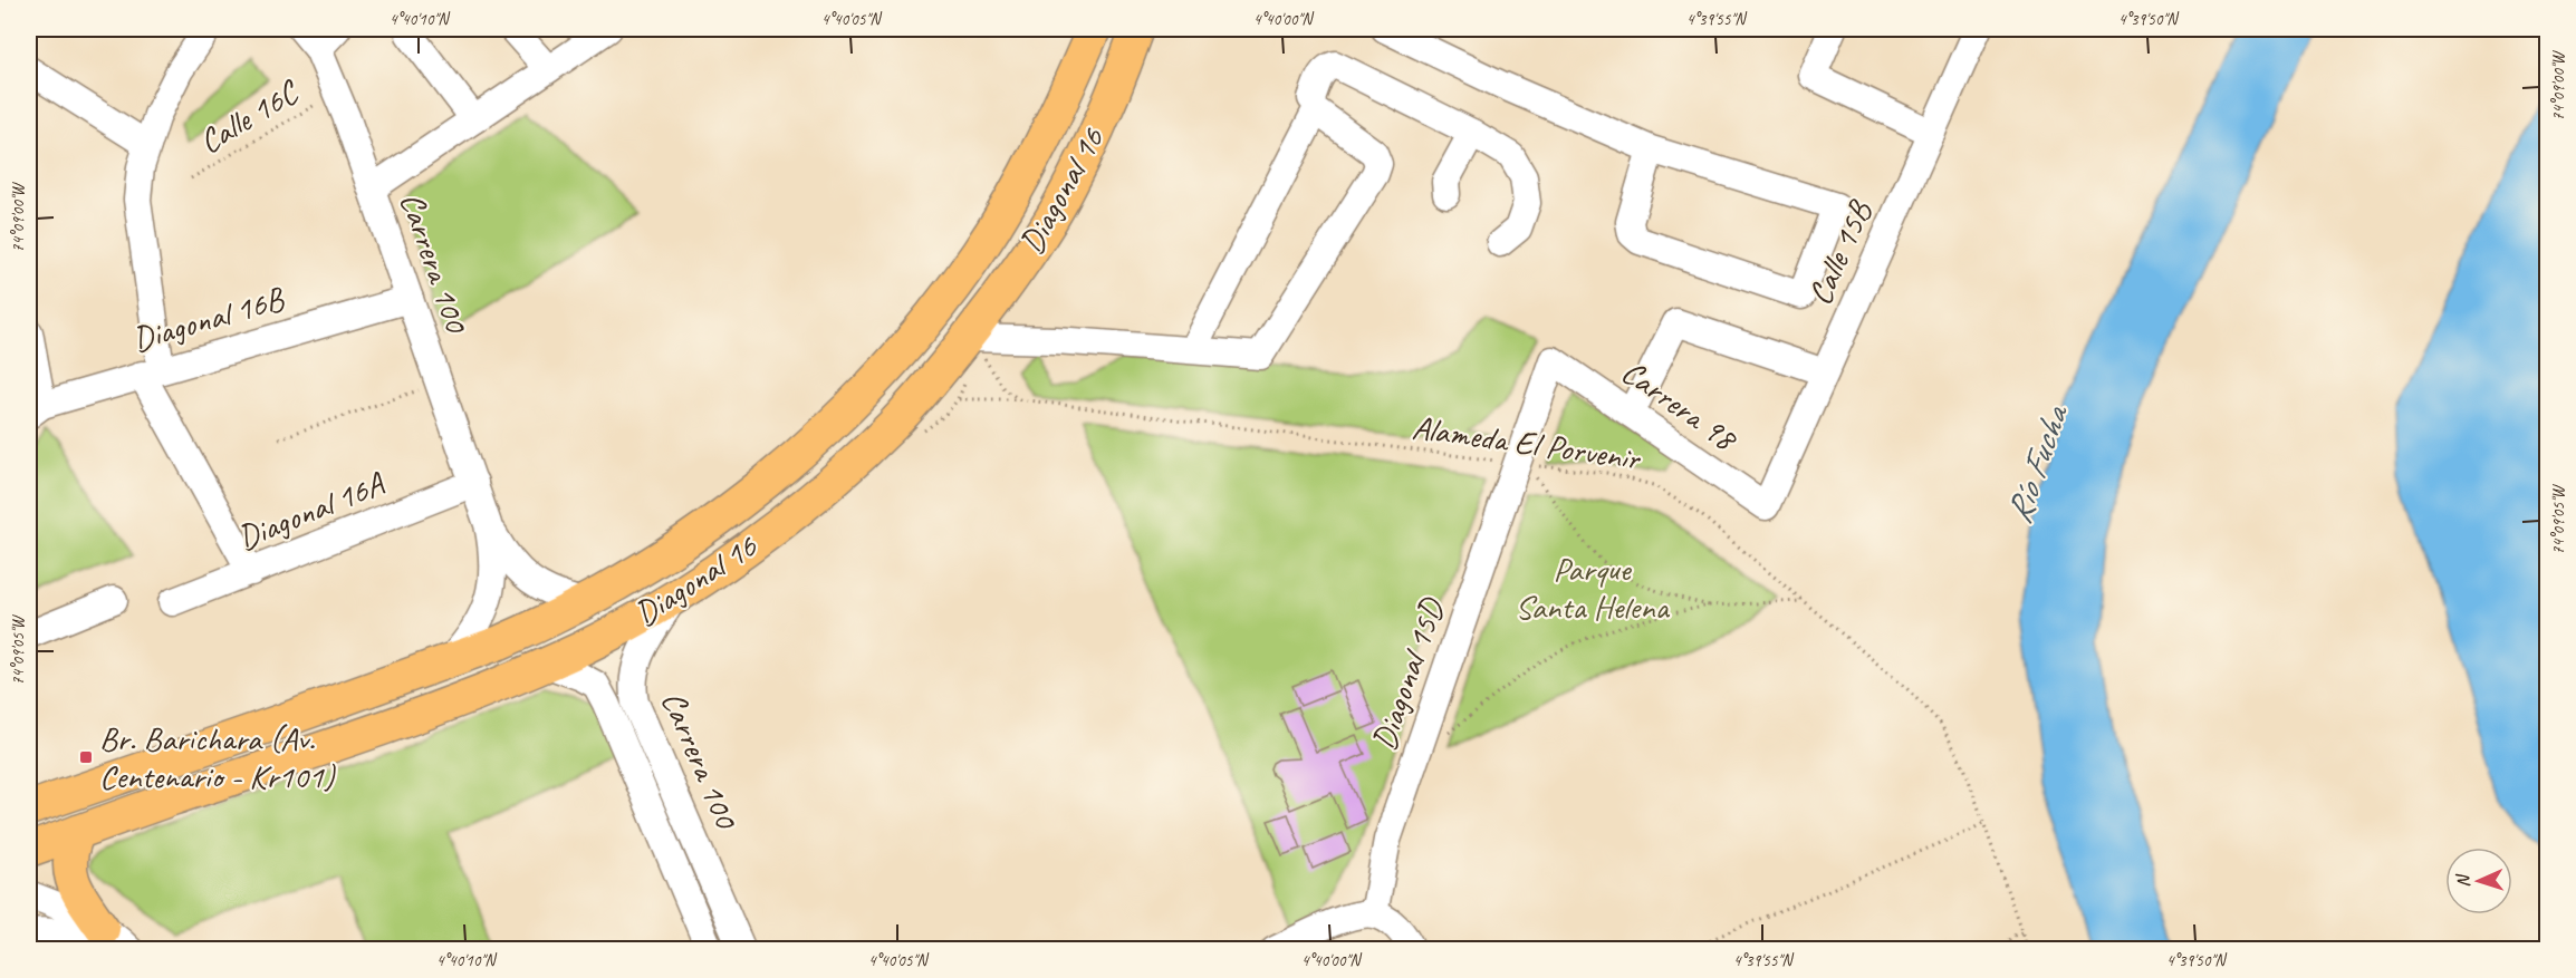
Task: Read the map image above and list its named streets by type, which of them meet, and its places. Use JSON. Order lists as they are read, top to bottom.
{
  "streets": {
    "main road": ["Diagonal 16"],
    "street": [
      "Calle 15B",
      "Carrera 100",
      "Diagonal 16B",
      "Carrera 98",
      "Diagonal 16A",
      "Diagonal 15D"
    ],
    "path": ["Calle 16C", "Alameda El Porvenir"]
  },
  "crossings": [
    ["Diagonal 16", "Carrera 100"],
    ["Calle 15B", "Carrera 98"],
    ["Carrera 100", "Diagonal 16B"],
    ["Carrera 100", "Diagonal 16A"],
    ["Carrera 98", "Diagonal 15D"],
    ["Alameda El Porvenir", "Diagonal 15D"]
  ],
  "water": ["Río Fucha"],
  "parks": ["Parque Santa Helena"],
  "places": {
    "transit": ["Br. Barichara (Av. Centenario - Kr101)"]
  },
  "north": "left",
  "coordinates": [
    "4°40'10\"N",
    "4°40'05\"N",
    "4°40'00\"N",
    "4°39'55\"N",
    "4°39'50\"N",
    "74°09'00\"W",
    "74°09'05\"W"
  ]
}
